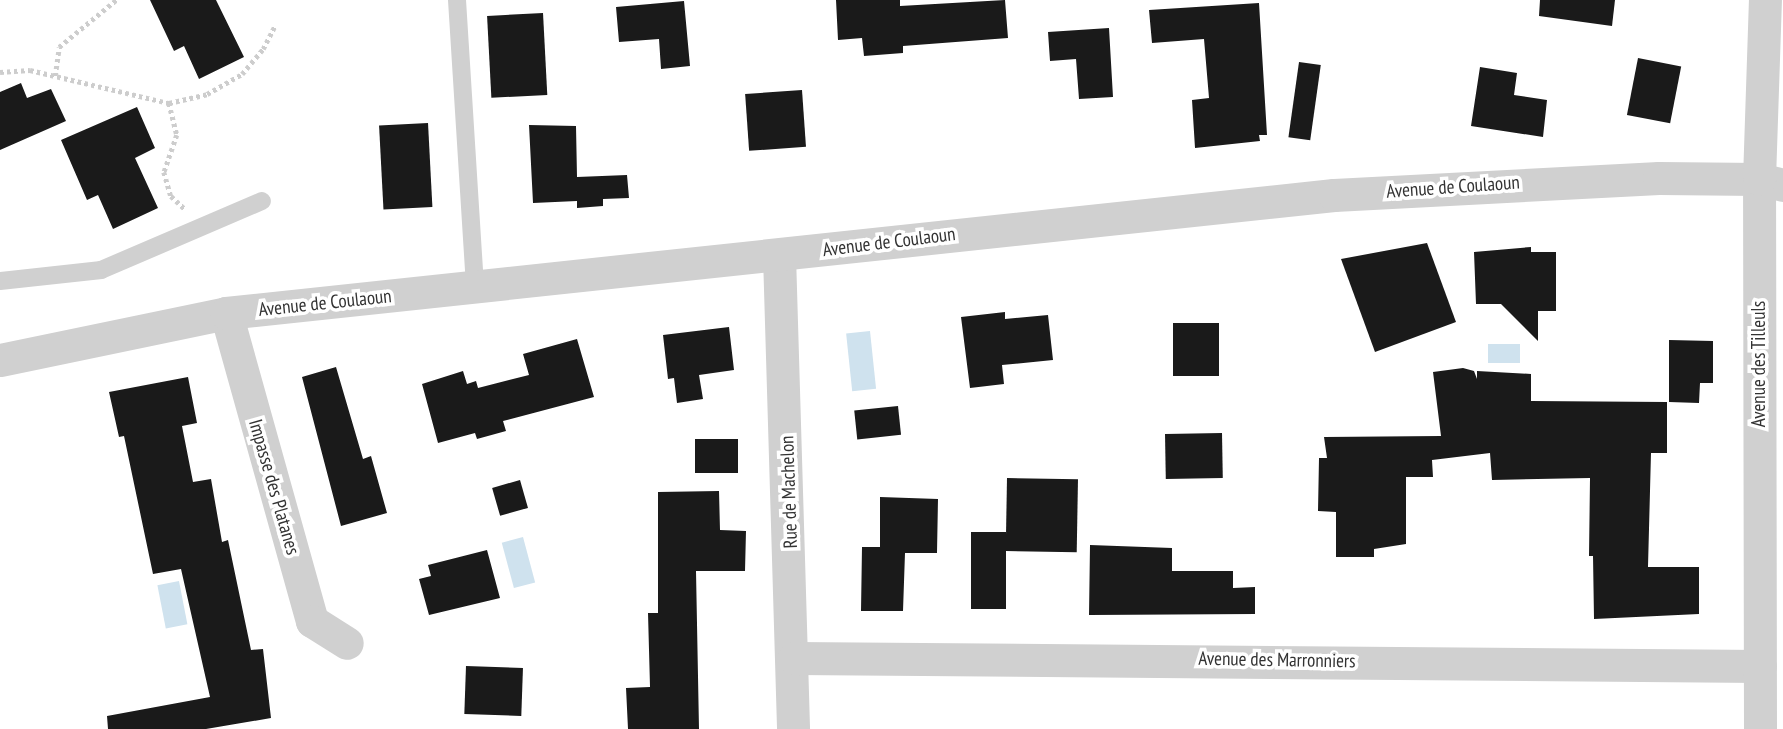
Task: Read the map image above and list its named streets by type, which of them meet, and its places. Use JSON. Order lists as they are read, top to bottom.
{
  "streets": {
    "street": [
      "Avenue de Coulaoun",
      "Avenue des Tilleuls",
      "Impasse des Platanes",
      "Rue de Machelon",
      "Avenue des Marronniers"
    ]
  },
  "crossings": [
    ["Avenue de Coulaoun", "Avenue des Tilleuls"],
    ["Avenue de Coulaoun", "Impasse des Platanes"],
    ["Avenue de Coulaoun", "Rue de Machelon"],
    ["Avenue des Tilleuls", "Avenue des Marronniers"],
    ["Rue de Machelon", "Avenue des Marronniers"]
  ]
}
